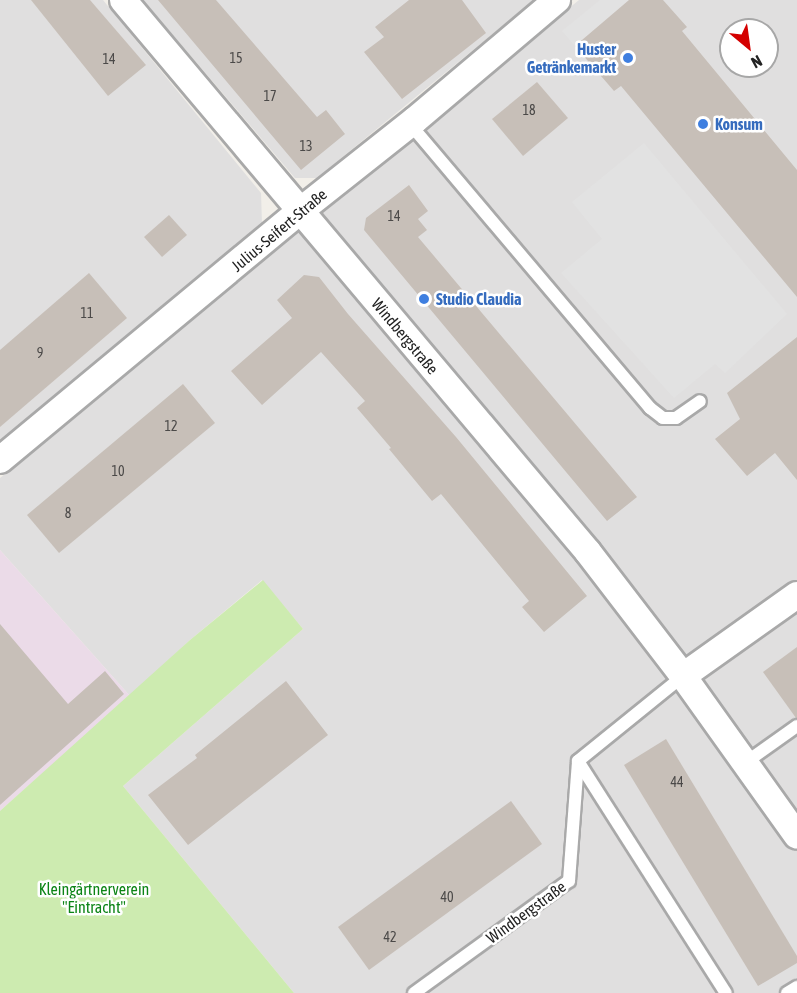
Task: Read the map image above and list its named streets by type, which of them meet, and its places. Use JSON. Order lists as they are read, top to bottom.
{
  "streets": {
    "street": ["Julius-Seifert-Straße", "Windbergstraße"]
  },
  "crossings": [
    ["Julius-Seifert-Straße", "Windbergstraße"]
  ],
  "parks": ["Kleingärtnerverein \"Eintracht\""],
  "places": ["Huster Getränkemarkt", "Konsum", "Studio Claudia"],
  "house_numbers": [
    "15",
    "14",
    "17",
    "18",
    "13",
    "14",
    "11",
    "9",
    "12",
    "10",
    "8",
    "44",
    "40",
    "42"
  ],
  "north": "bottom right"
}
